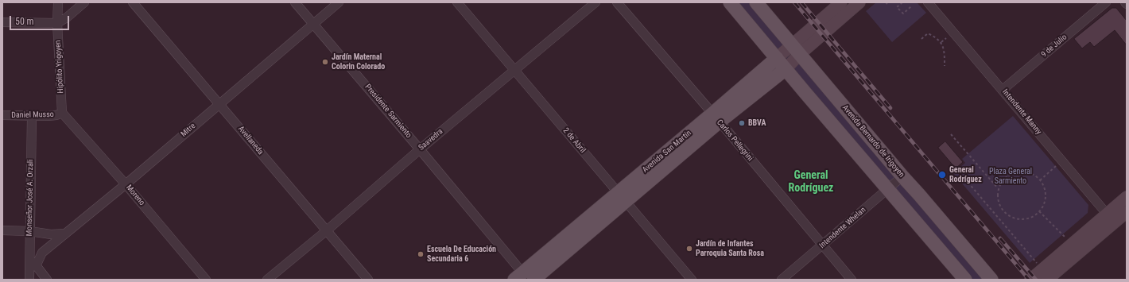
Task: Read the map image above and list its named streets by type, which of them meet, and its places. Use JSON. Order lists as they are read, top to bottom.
{
  "streets": {
    "main road": ["Avenida Bernardo de Irigoyen", "Avenida San Martín"],
    "street": [
      "9 de Julio",
      "Hipólito Yrigoyen",
      "Presidente Sarmiento",
      "Intendente Manny",
      "Daniel Musso",
      "Mitre",
      "Saavedra",
      "Avellaneda",
      "2 de Abril",
      "Carlos Pellegrini",
      "Moreno",
      "Monseñor José A. Orzali",
      "Intendente Whelan"
    ]
  },
  "crossings": [
    ["9 de Julio", "Intendente Manny"],
    ["Hipólito Yrigoyen", "Daniel Musso"],
    ["Hipólito Yrigoyen", "Moreno"],
    ["Presidente Sarmiento", "Mitre"],
    ["Presidente Sarmiento", "Saavedra"],
    ["Presidente Sarmiento", "Avenida San Martín"],
    ["Daniel Musso", "Moreno"],
    ["Daniel Musso", "Monseñor José A. Orzali"],
    ["Mitre", "Avellaneda"],
    ["Mitre", "Moreno"],
    ["Saavedra", "Avellaneda"],
    ["Saavedra", "2 de Abril"],
    ["2 de Abril", "Avenida San Martín"],
    ["Carlos Pellegrini", "Avenida San Martín"],
    ["Carlos Pellegrini", "Intendente Whelan"],
    ["Avenida Bernardo de Irigoyen", "Avenida San Martín"],
    ["Avenida Bernardo de Irigoyen", "Intendente Whelan"]
  ],
  "districts": ["General Rodríguez"],
  "parks": ["Plaza General Sarmiento"],
  "places": [
    "Jardín Maternal Colorin Colorado",
    "BBVA",
    "General Rodríguez",
    "Jardín de Infantes Parroquia Santa Rosa",
    "Escuela De Educación Secundaria 6"
  ],
  "scale_bar": "50 m"
}
